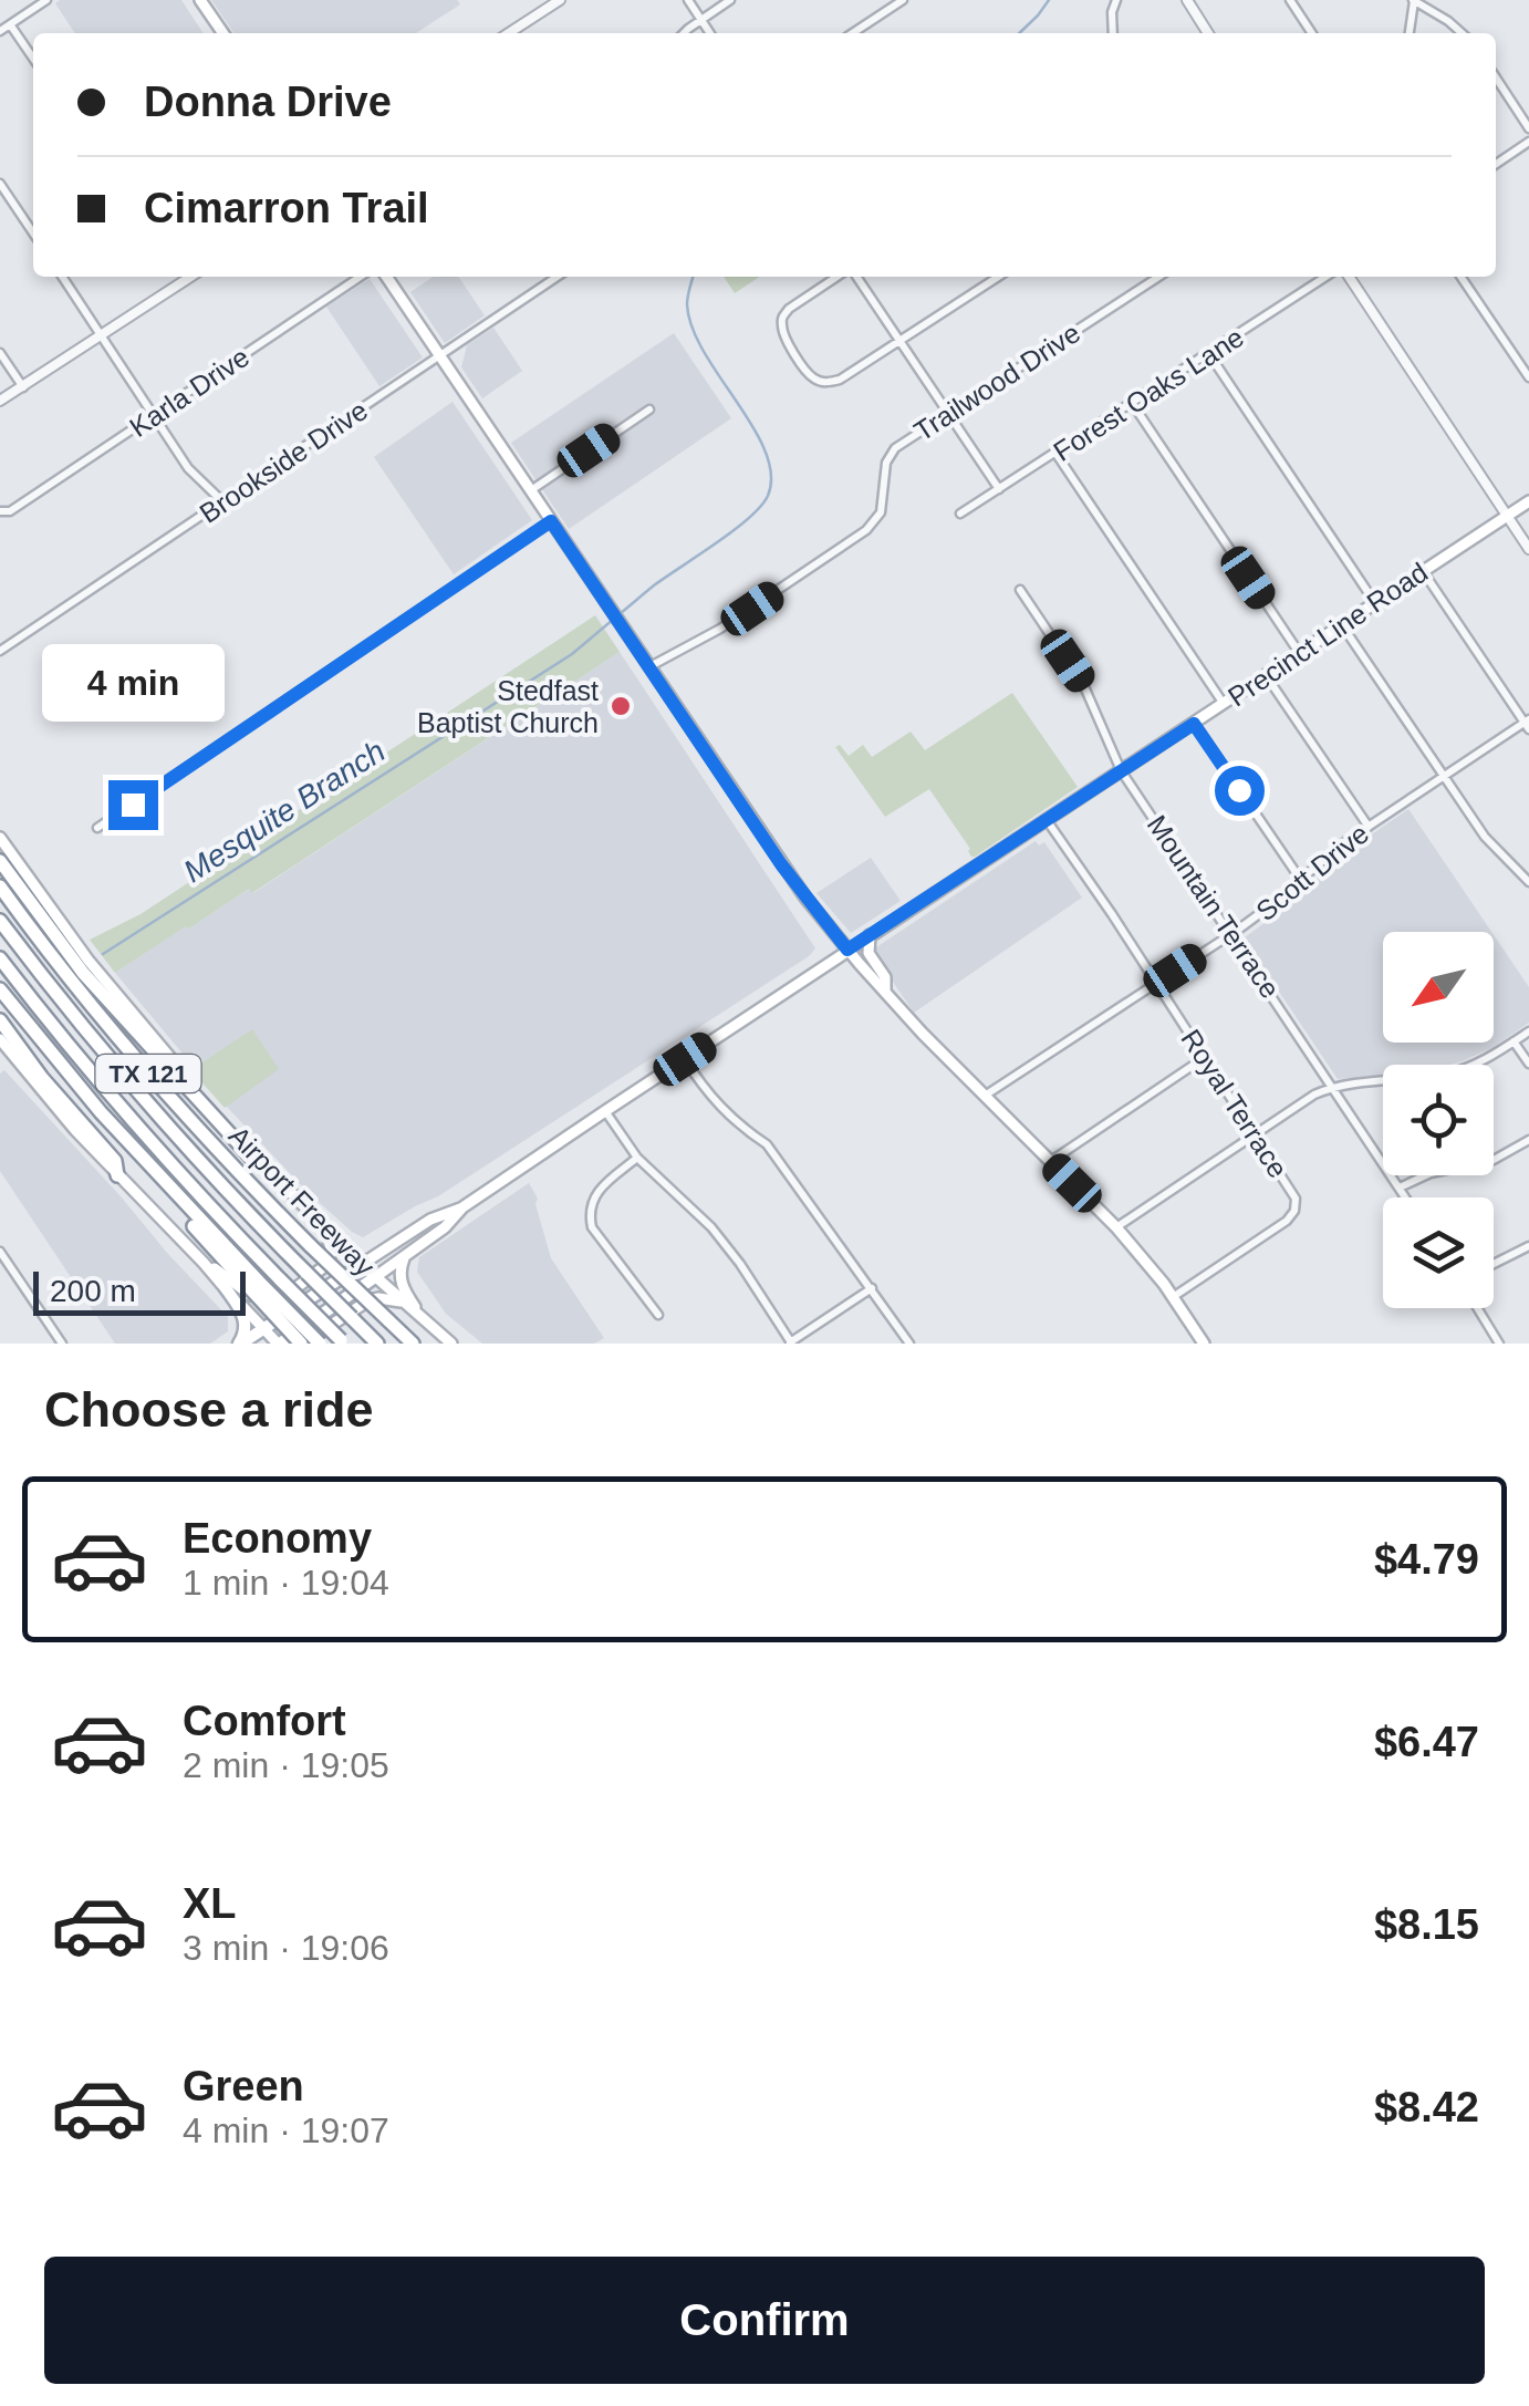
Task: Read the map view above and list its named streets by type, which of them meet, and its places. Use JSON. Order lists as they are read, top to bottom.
{
  "streets": {
    "highway": ["TX 121", "Airport Freeway"],
    "main road": ["Precinct Line Road"],
    "street": [
      "Trailwood Drive",
      "Karla Drive",
      "Forest Oaks Lane",
      "Brookside Drive",
      "Scott Drive",
      "Mountain Terrace",
      "Royal Terrace"
    ]
  },
  "crossings": [
    ["Precinct Line Road", "Mountain Terrace"],
    ["Precinct Line Road", "Royal Terrace"],
    ["Precinct Line Road", "Airport Freeway"],
    ["Scott Drive", "Mountain Terrace"],
    ["Scott Drive", "Royal Terrace"]
  ],
  "water": ["Mesquite Branch"],
  "places": ["Stedfast Baptist Church"],
  "scale_bar": "200 m",
  "north": "bottom left",
  "page": {
    "banner": ["Donna Drive", "Cimarron Trail"],
    "bubble": "4 min",
    "scale": "200 m",
    "heading": "Choose a ride",
    "list": [
      {
        "name": "Economy",
        "note": "1 min · 19:04",
        "value": "$4.79"
      },
      {
        "name": "Comfort",
        "note": "2 min · 19:05",
        "value": "$6.47"
      },
      {
        "name": "XL",
        "note": "3 min · 19:06",
        "value": "$8.15"
      },
      {
        "name": "Green",
        "note": "4 min · 19:07",
        "value": "$8.42"
      }
    ],
    "buttons": "Confirm"
  }
}
